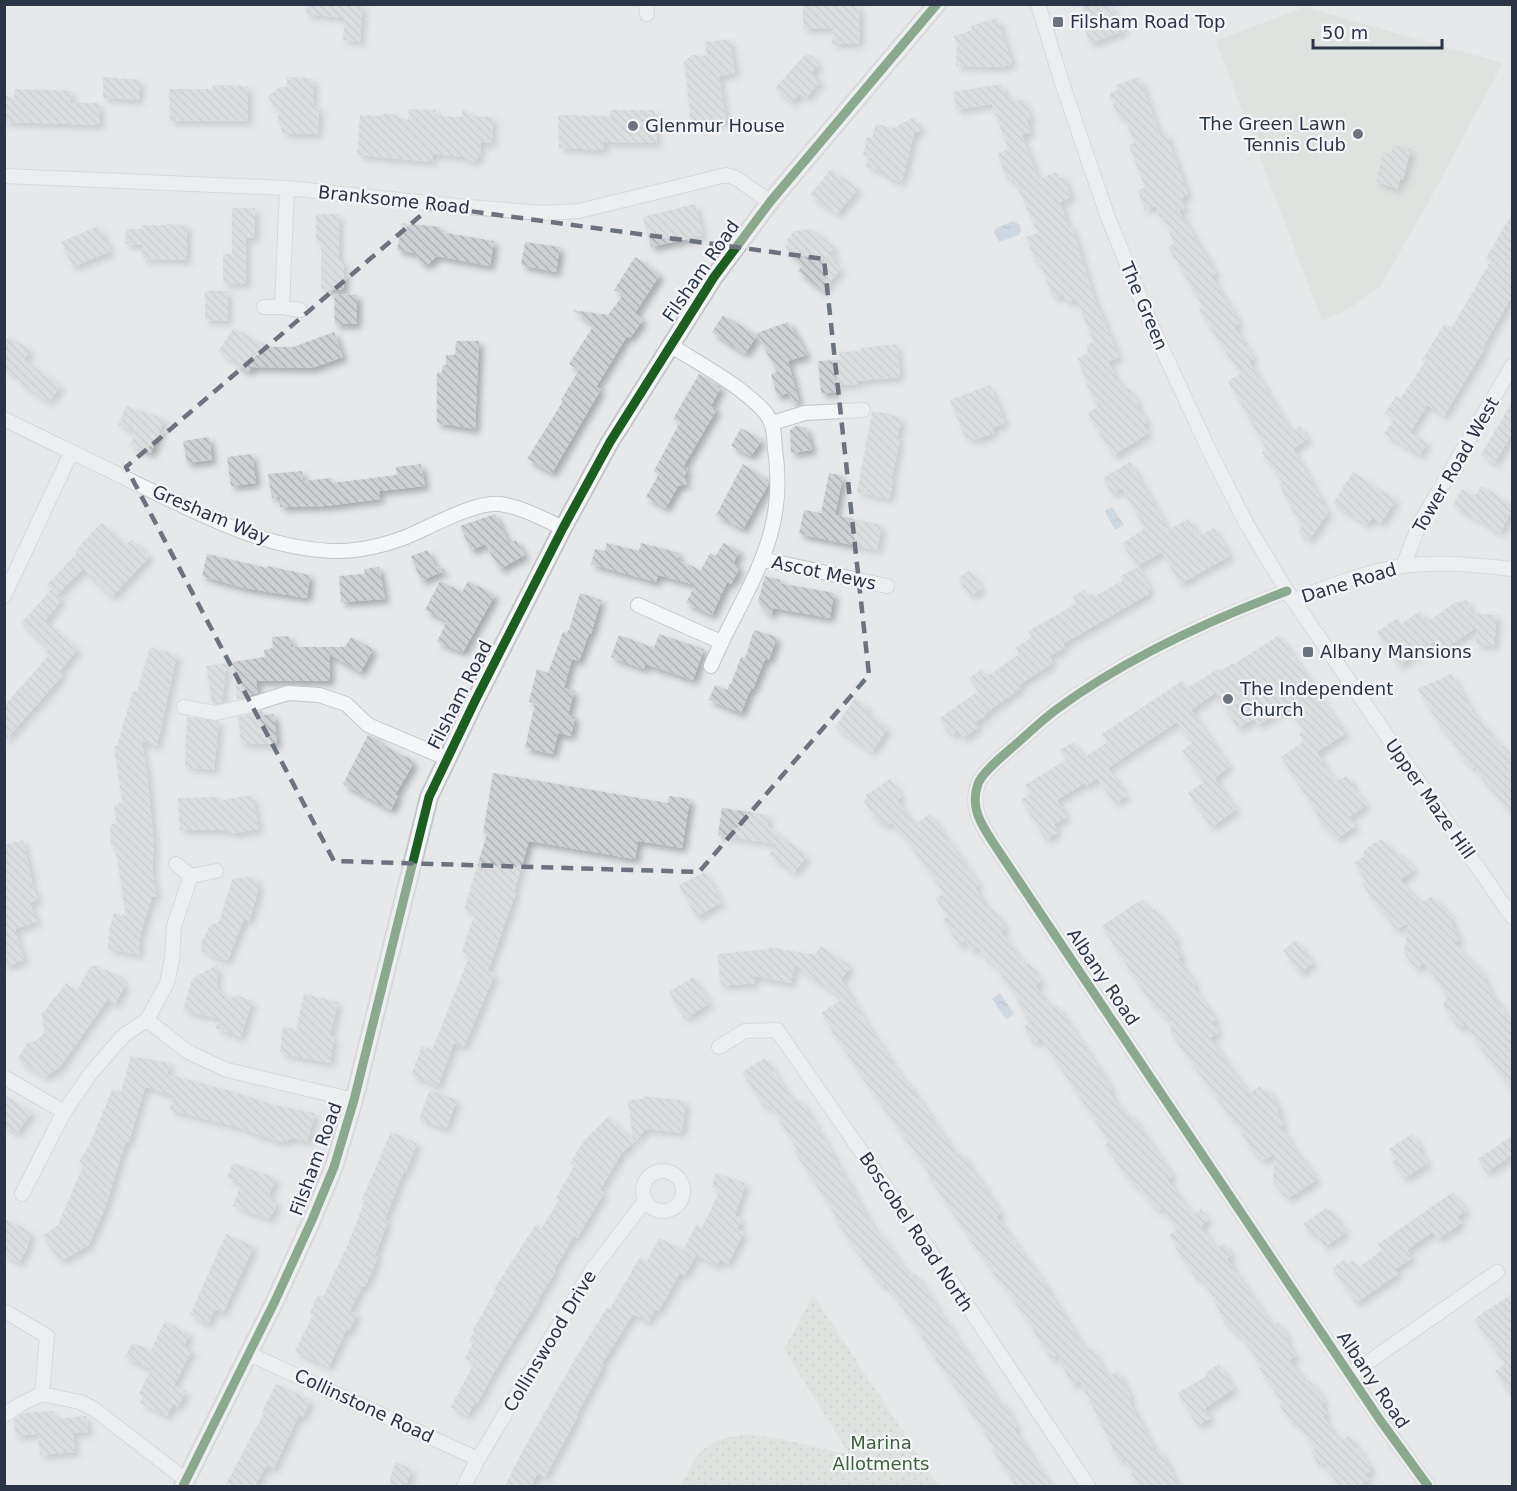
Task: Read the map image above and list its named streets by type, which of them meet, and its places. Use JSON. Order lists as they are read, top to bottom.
{
  "streets": {
    "street": [
      "Branksome Road",
      "Filsham Road",
      "The Green",
      "Tower Road West",
      "Gresham Way",
      "Ascot Mews",
      "Dane Road",
      "Upper Maze Hill",
      "Albany Road",
      "Boscobel Road North",
      "Collinswood Drive",
      "Collinstone Road"
    ]
  },
  "crossings": [
    ["Branksome Road", "Filsham Road"],
    ["Filsham Road", "Gresham Way"],
    ["Filsham Road", "Collinstone Road"],
    ["The Green", "Dane Road"],
    ["The Green", "Upper Maze Hill"],
    ["The Green", "Albany Road"],
    ["Tower Road West", "Dane Road"],
    ["Dane Road", "Upper Maze Hill"],
    ["Dane Road", "Albany Road"],
    ["Upper Maze Hill", "Albany Road"],
    ["Collinswood Drive", "Collinstone Road"]
  ],
  "parks": ["Marina Allotments"],
  "places": {
    "transit": ["Filsham Road Top", "Albany Mansions"],
    "other": ["Glenmur House", "The Green Lawn Tennis Club", "The Independent Church"]
  },
  "scale_bar": "50 m"
}
